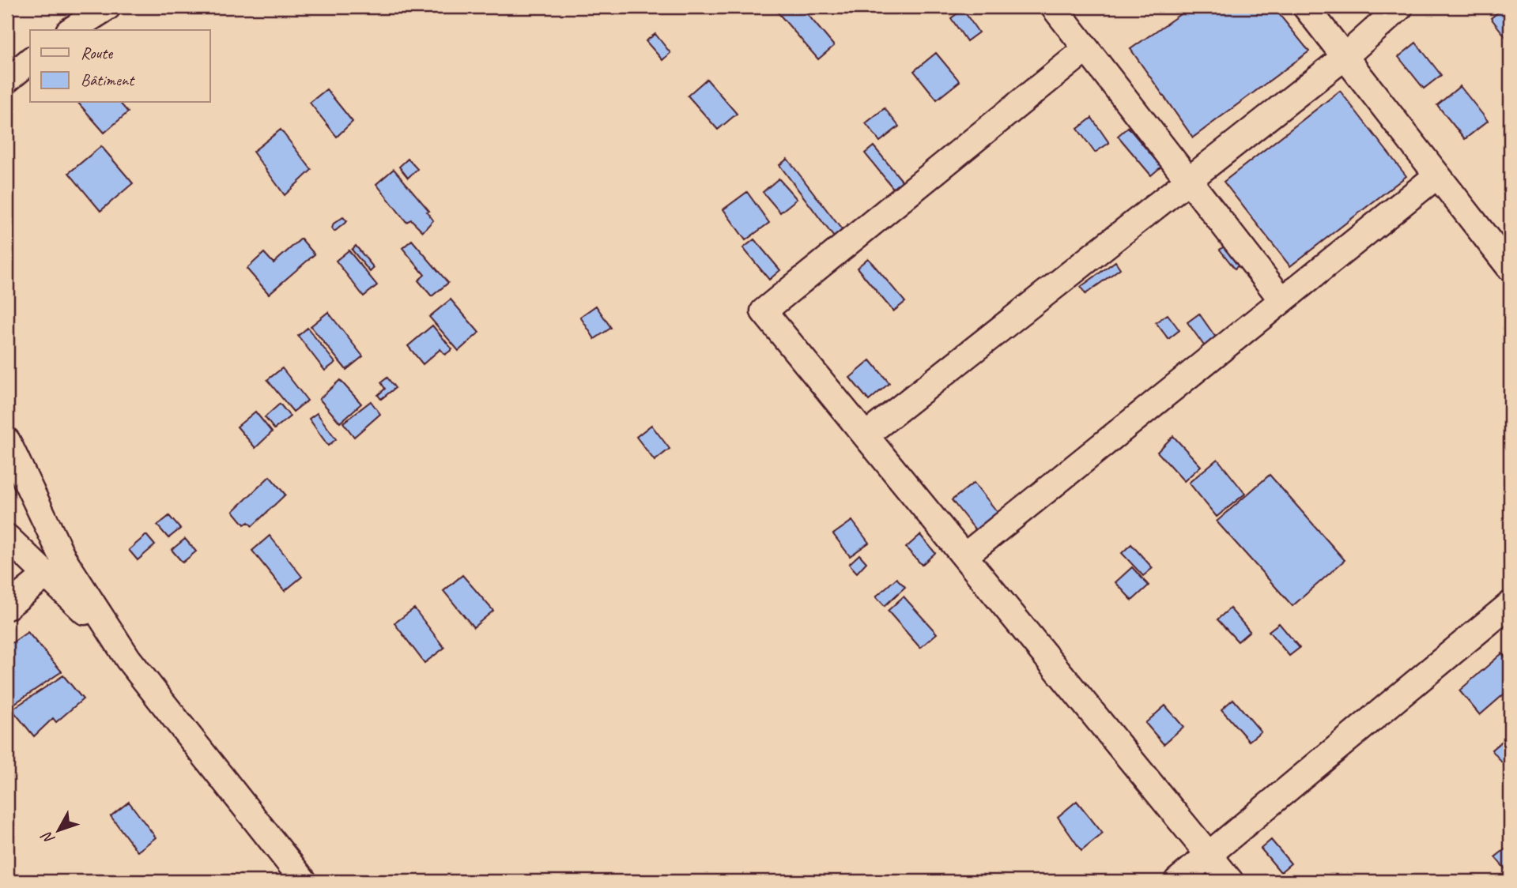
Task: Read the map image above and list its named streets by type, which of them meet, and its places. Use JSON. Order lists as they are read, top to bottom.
{
  "legend": ["Route", "Bâtiment"],
  "north": "bottom left"
}
